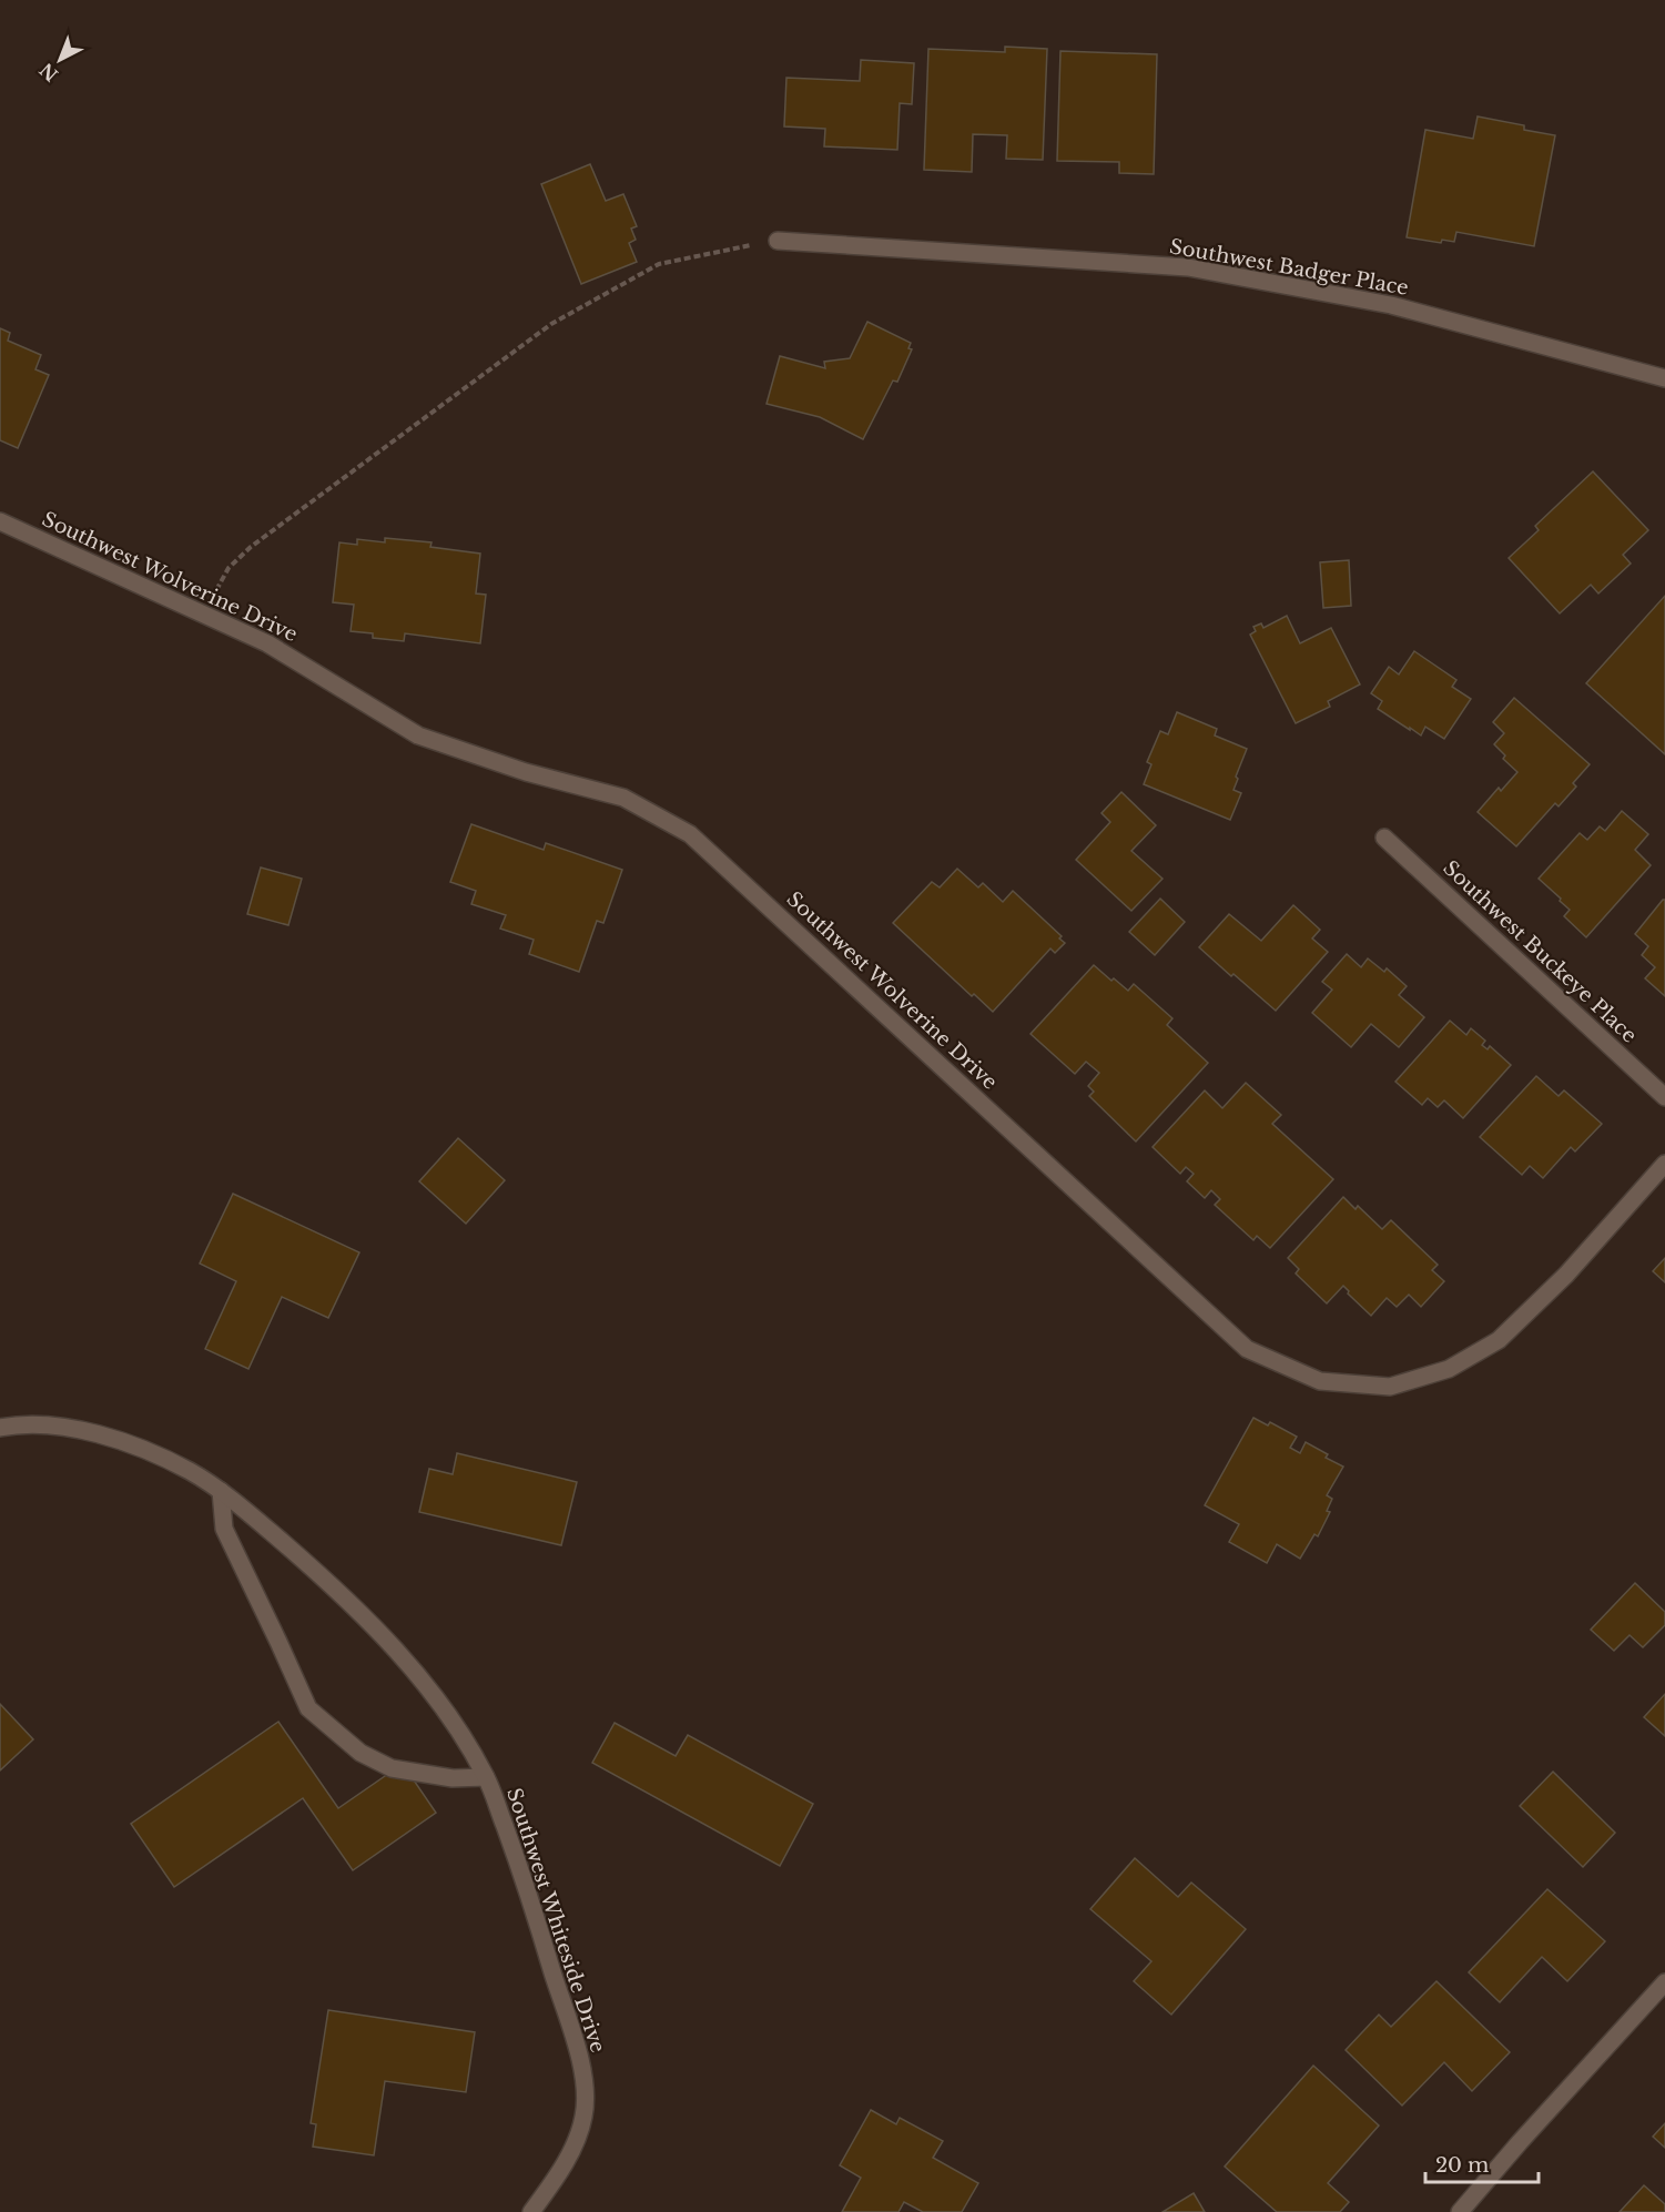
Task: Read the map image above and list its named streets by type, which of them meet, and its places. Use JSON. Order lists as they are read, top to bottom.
{
  "streets": {
    "street": [
      "Southwest Badger Place",
      "Southwest Wolverine Drive",
      "Southwest Buckeye Place",
      "Southwest Whiteside Drive"
    ]
  },
  "scale_bar": "20 m",
  "north": "bottom left"
}
